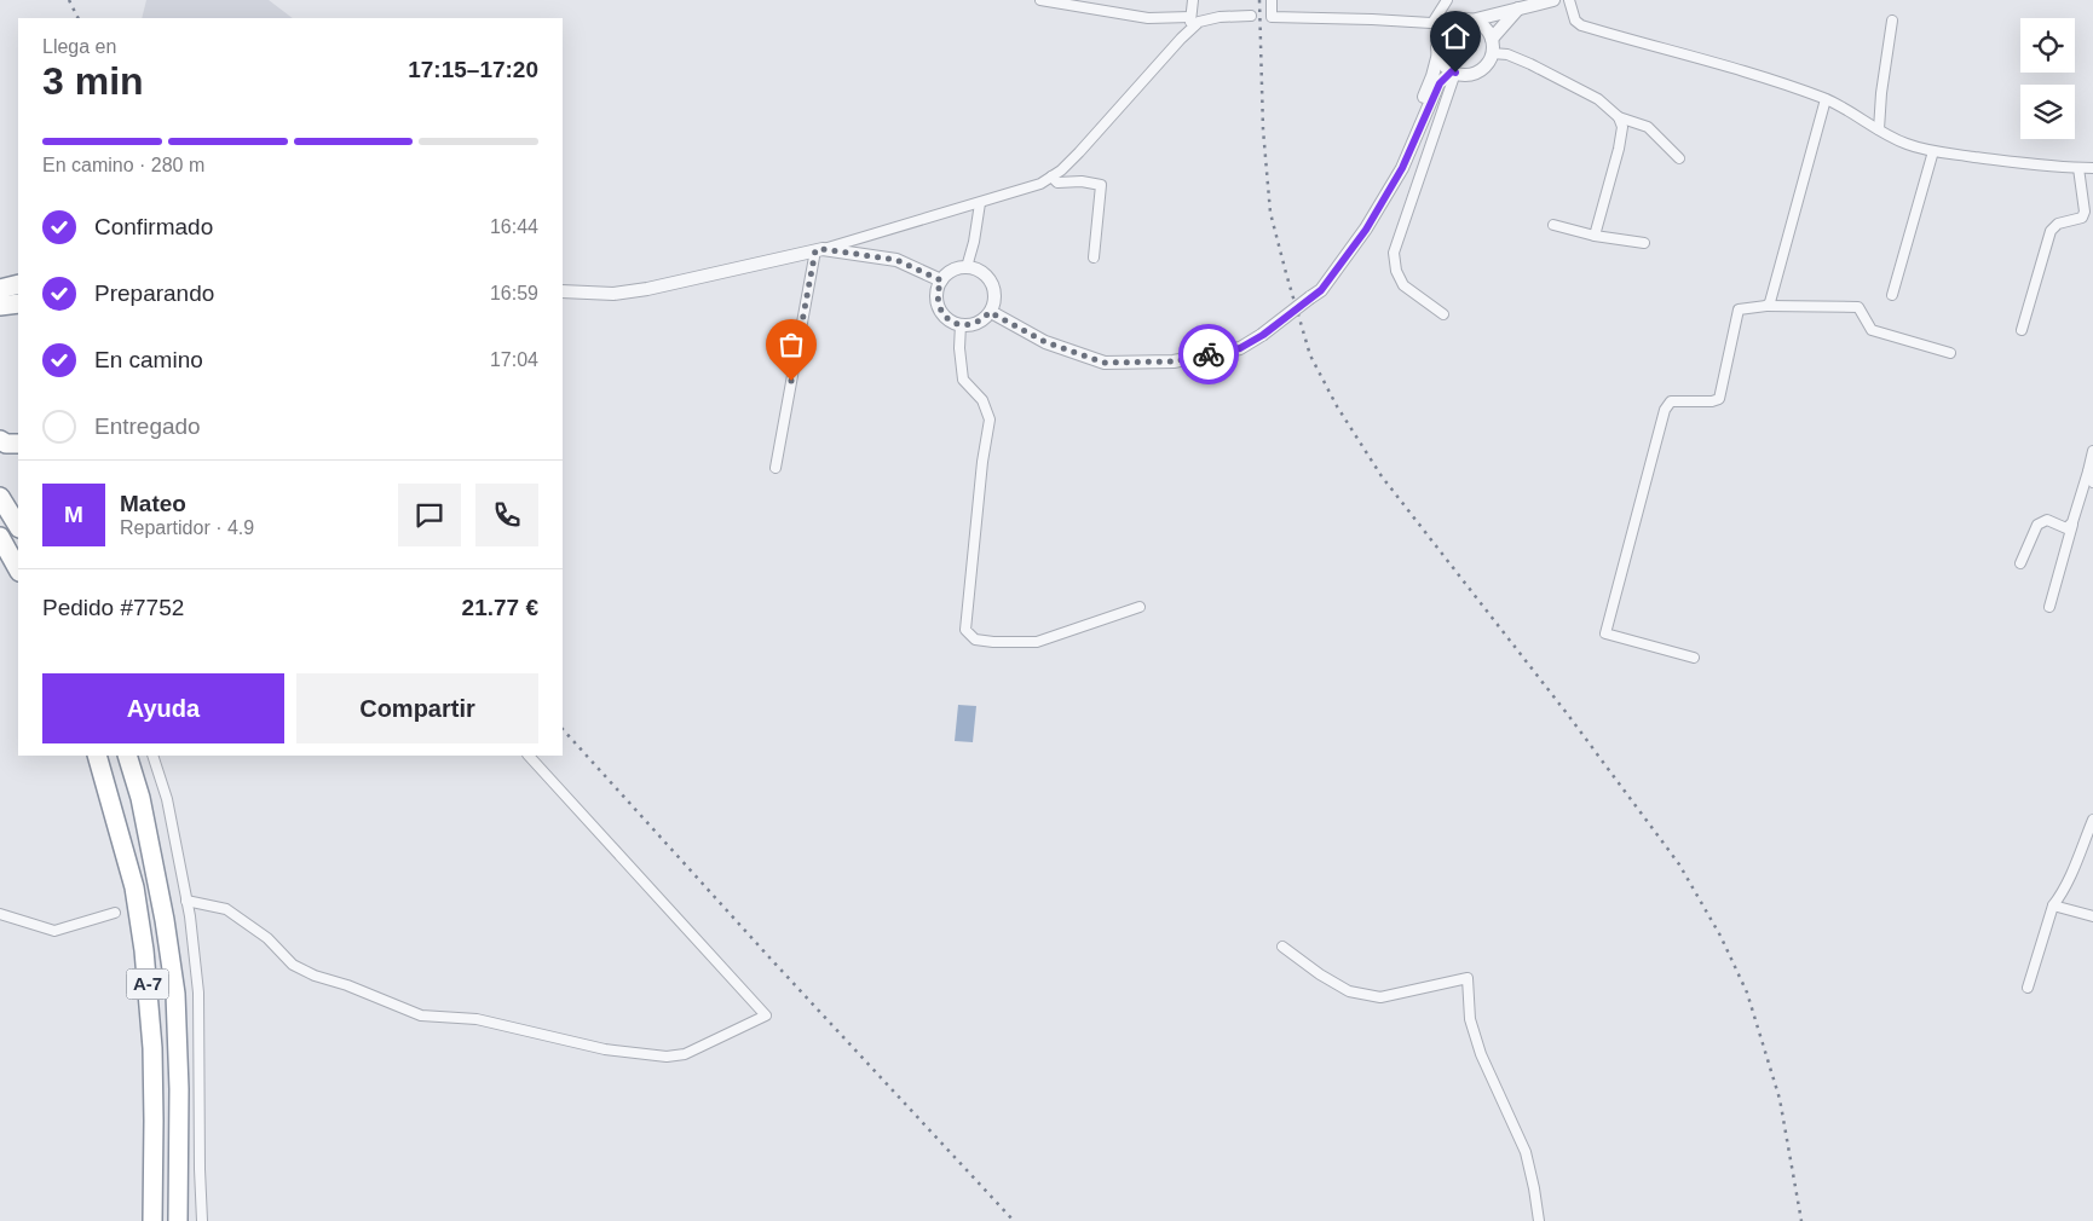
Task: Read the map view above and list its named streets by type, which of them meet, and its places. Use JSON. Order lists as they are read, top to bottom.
{
  "streets": {
    "highway": ["A-7"]
  },
  "page": {
    "heading": ["3 min", "Llega en", "17:15–17:20"],
    "panel": [
      "Mateo",
      "Repartidor · 4.9",
      "Pedido #7752",
      "21.77 €"
    ],
    "bar": "En camino · 280 m",
    "list": [
      ["Confirmado", "16:44"],
      ["Preparando", "16:59"],
      ["En camino", "17:04"],
      "Entregado"
    ],
    "round": "M",
    "buttons": ["Ayuda", "Compartir"]
  }
}
